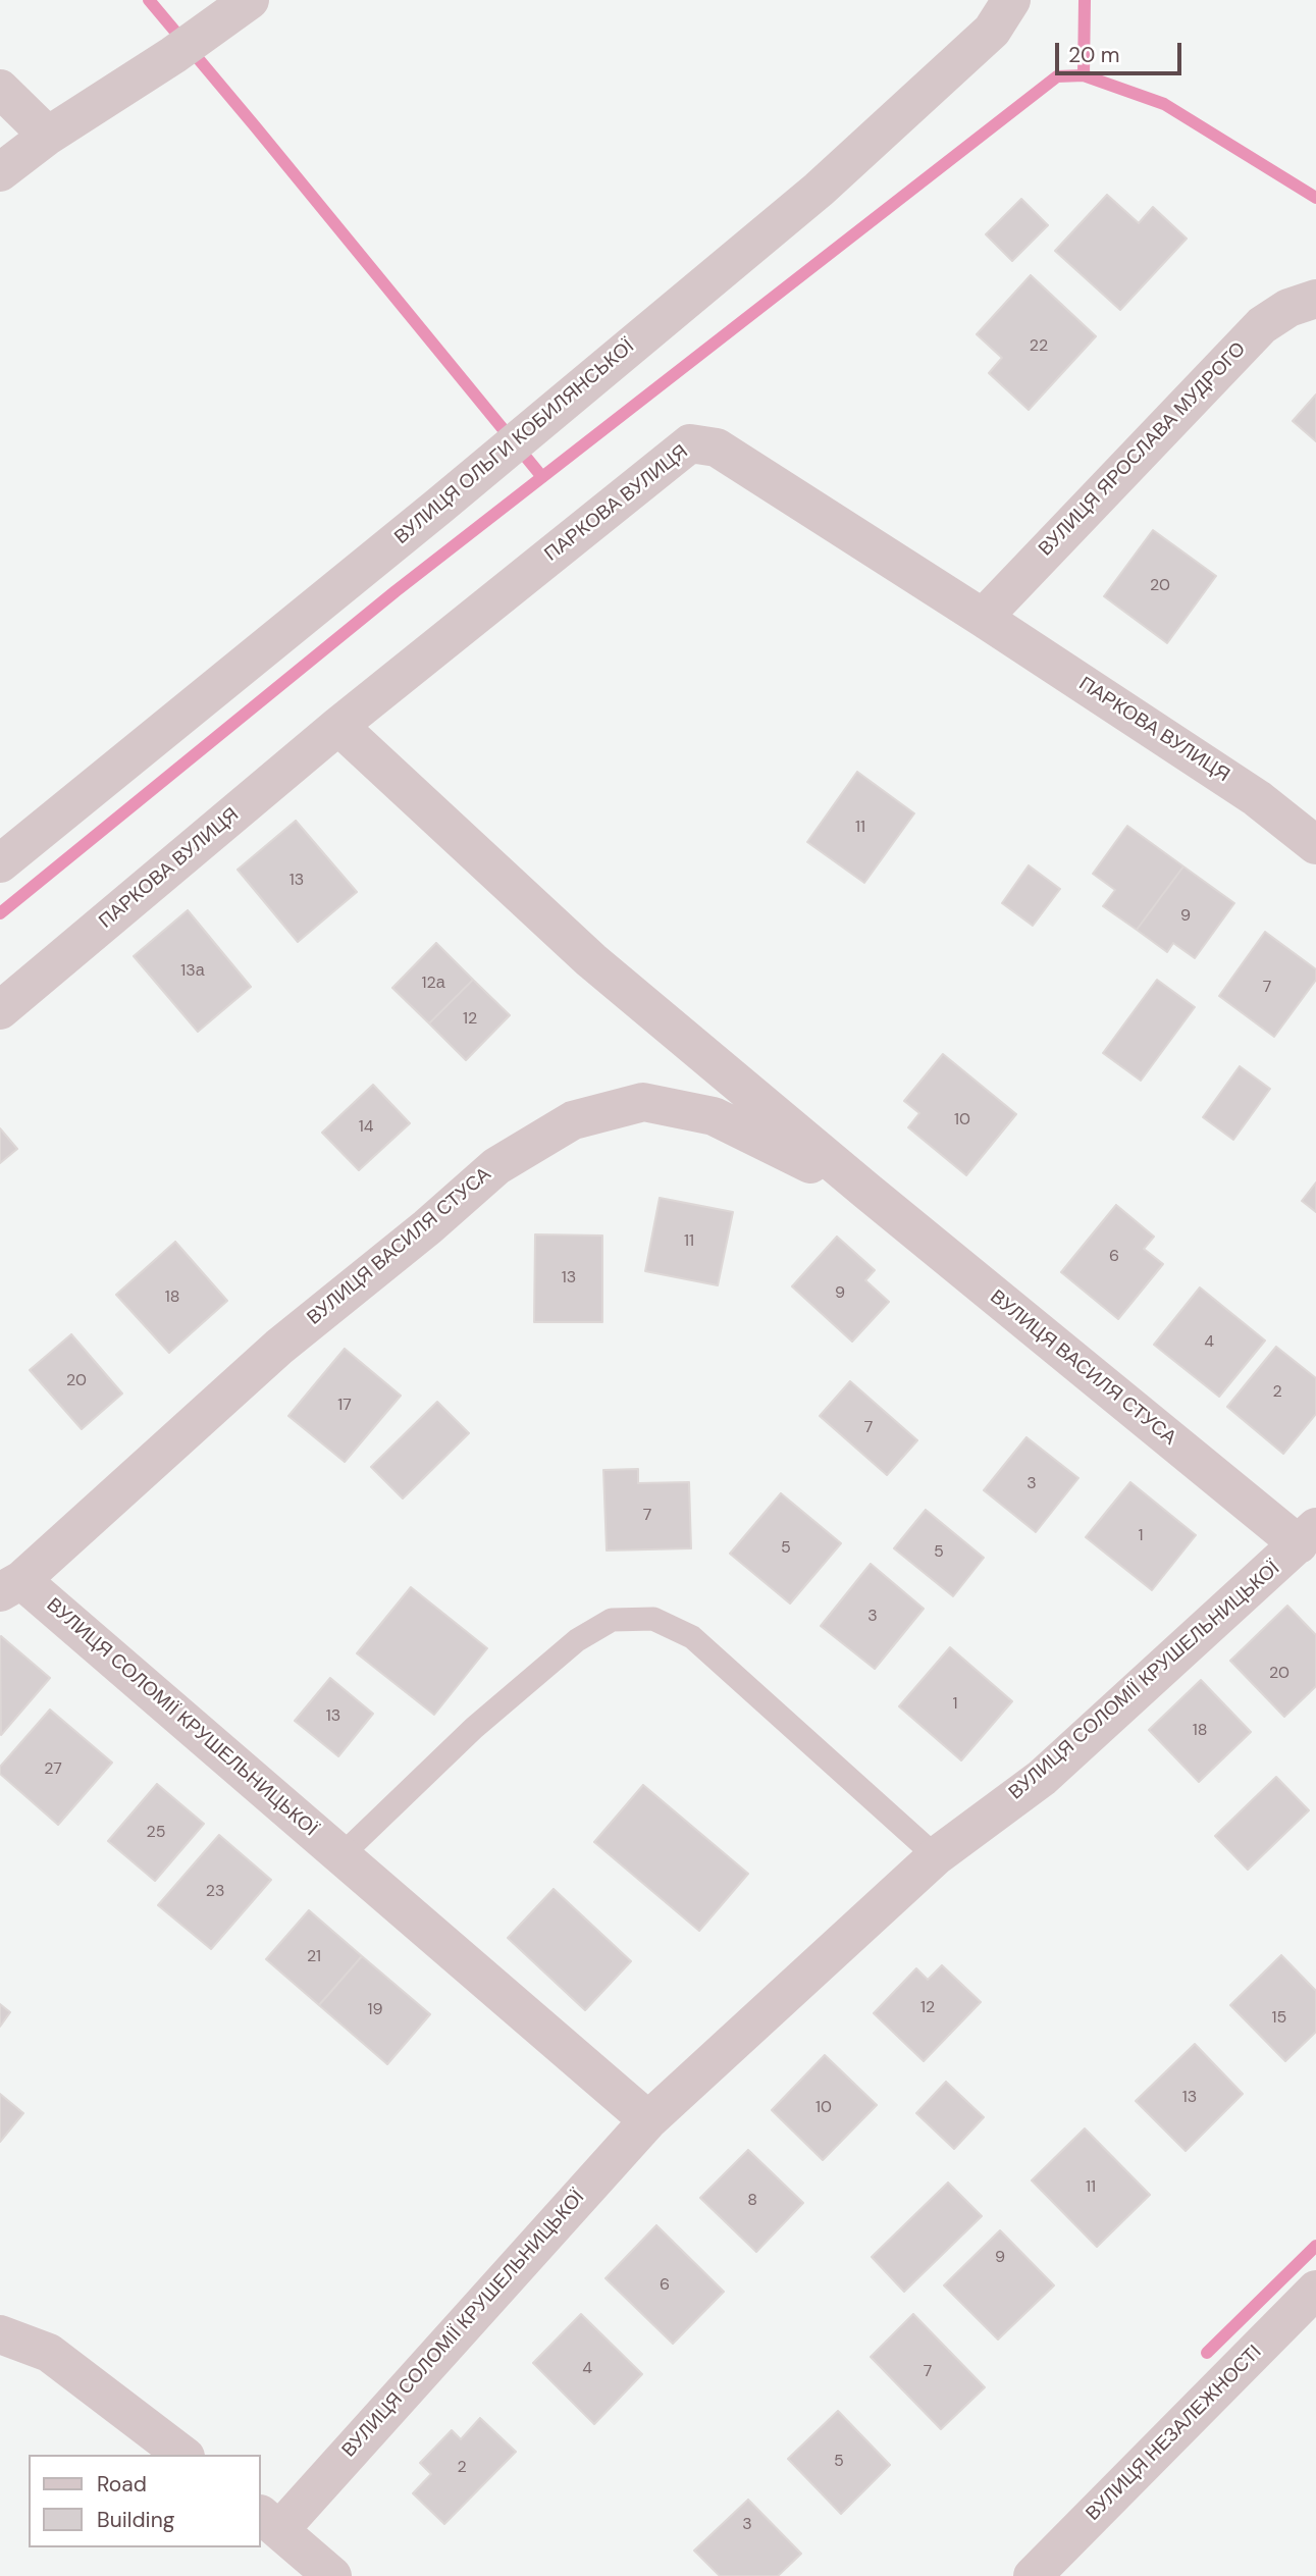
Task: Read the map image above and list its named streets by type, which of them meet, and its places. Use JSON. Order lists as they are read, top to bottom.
{
  "streets": {
    "street": [
      "ВУЛИЦЯ ОЛЬГИ КОБИЛЯНСЬКОЇ",
      "ВУЛИЦЯ ЯРОСЛАВА МУДРОГО",
      "ПАРКОВА ВУЛИЦЯ",
      "ВУЛИЦЯ ВАСИЛЯ СТУСА",
      "ВУЛИЦЯ СОЛОМІЇ КРУШЕЛЬНИЦЬКОЇ",
      "ВУЛИЦЯ НЕЗАЛЕЖНОСТІ"
    ]
  },
  "crossings": [
    ["ВУЛИЦЯ ЯРОСЛАВА МУДРОГО", "ПАРКОВА ВУЛИЦЯ"],
    ["ПАРКОВА ВУЛИЦЯ", "ВУЛИЦЯ ВАСИЛЯ СТУСА"],
    ["ВУЛИЦЯ ВАСИЛЯ СТУСА", "ВУЛИЦЯ СОЛОМІЇ КРУШЕЛЬНИЦЬКОЇ"]
  ],
  "house_numbers": [
    "22",
    "20",
    "11",
    "13",
    "9",
    "13а",
    "12а",
    "7",
    "12",
    "10",
    "14",
    "11",
    "6",
    "13",
    "9",
    "18",
    "4",
    "20",
    "2",
    "17",
    "7",
    "3",
    "7",
    "1",
    "5",
    "5",
    "3",
    "20",
    "1",
    "13",
    "18",
    "27",
    "25",
    "23",
    "21",
    "12",
    "19",
    "15",
    "13",
    "10",
    "11",
    "8",
    "9",
    "6",
    "4",
    "7",
    "5",
    "2",
    "3"
  ],
  "legend": ["Road", "Building"],
  "scale_bar": "20 m"
}
